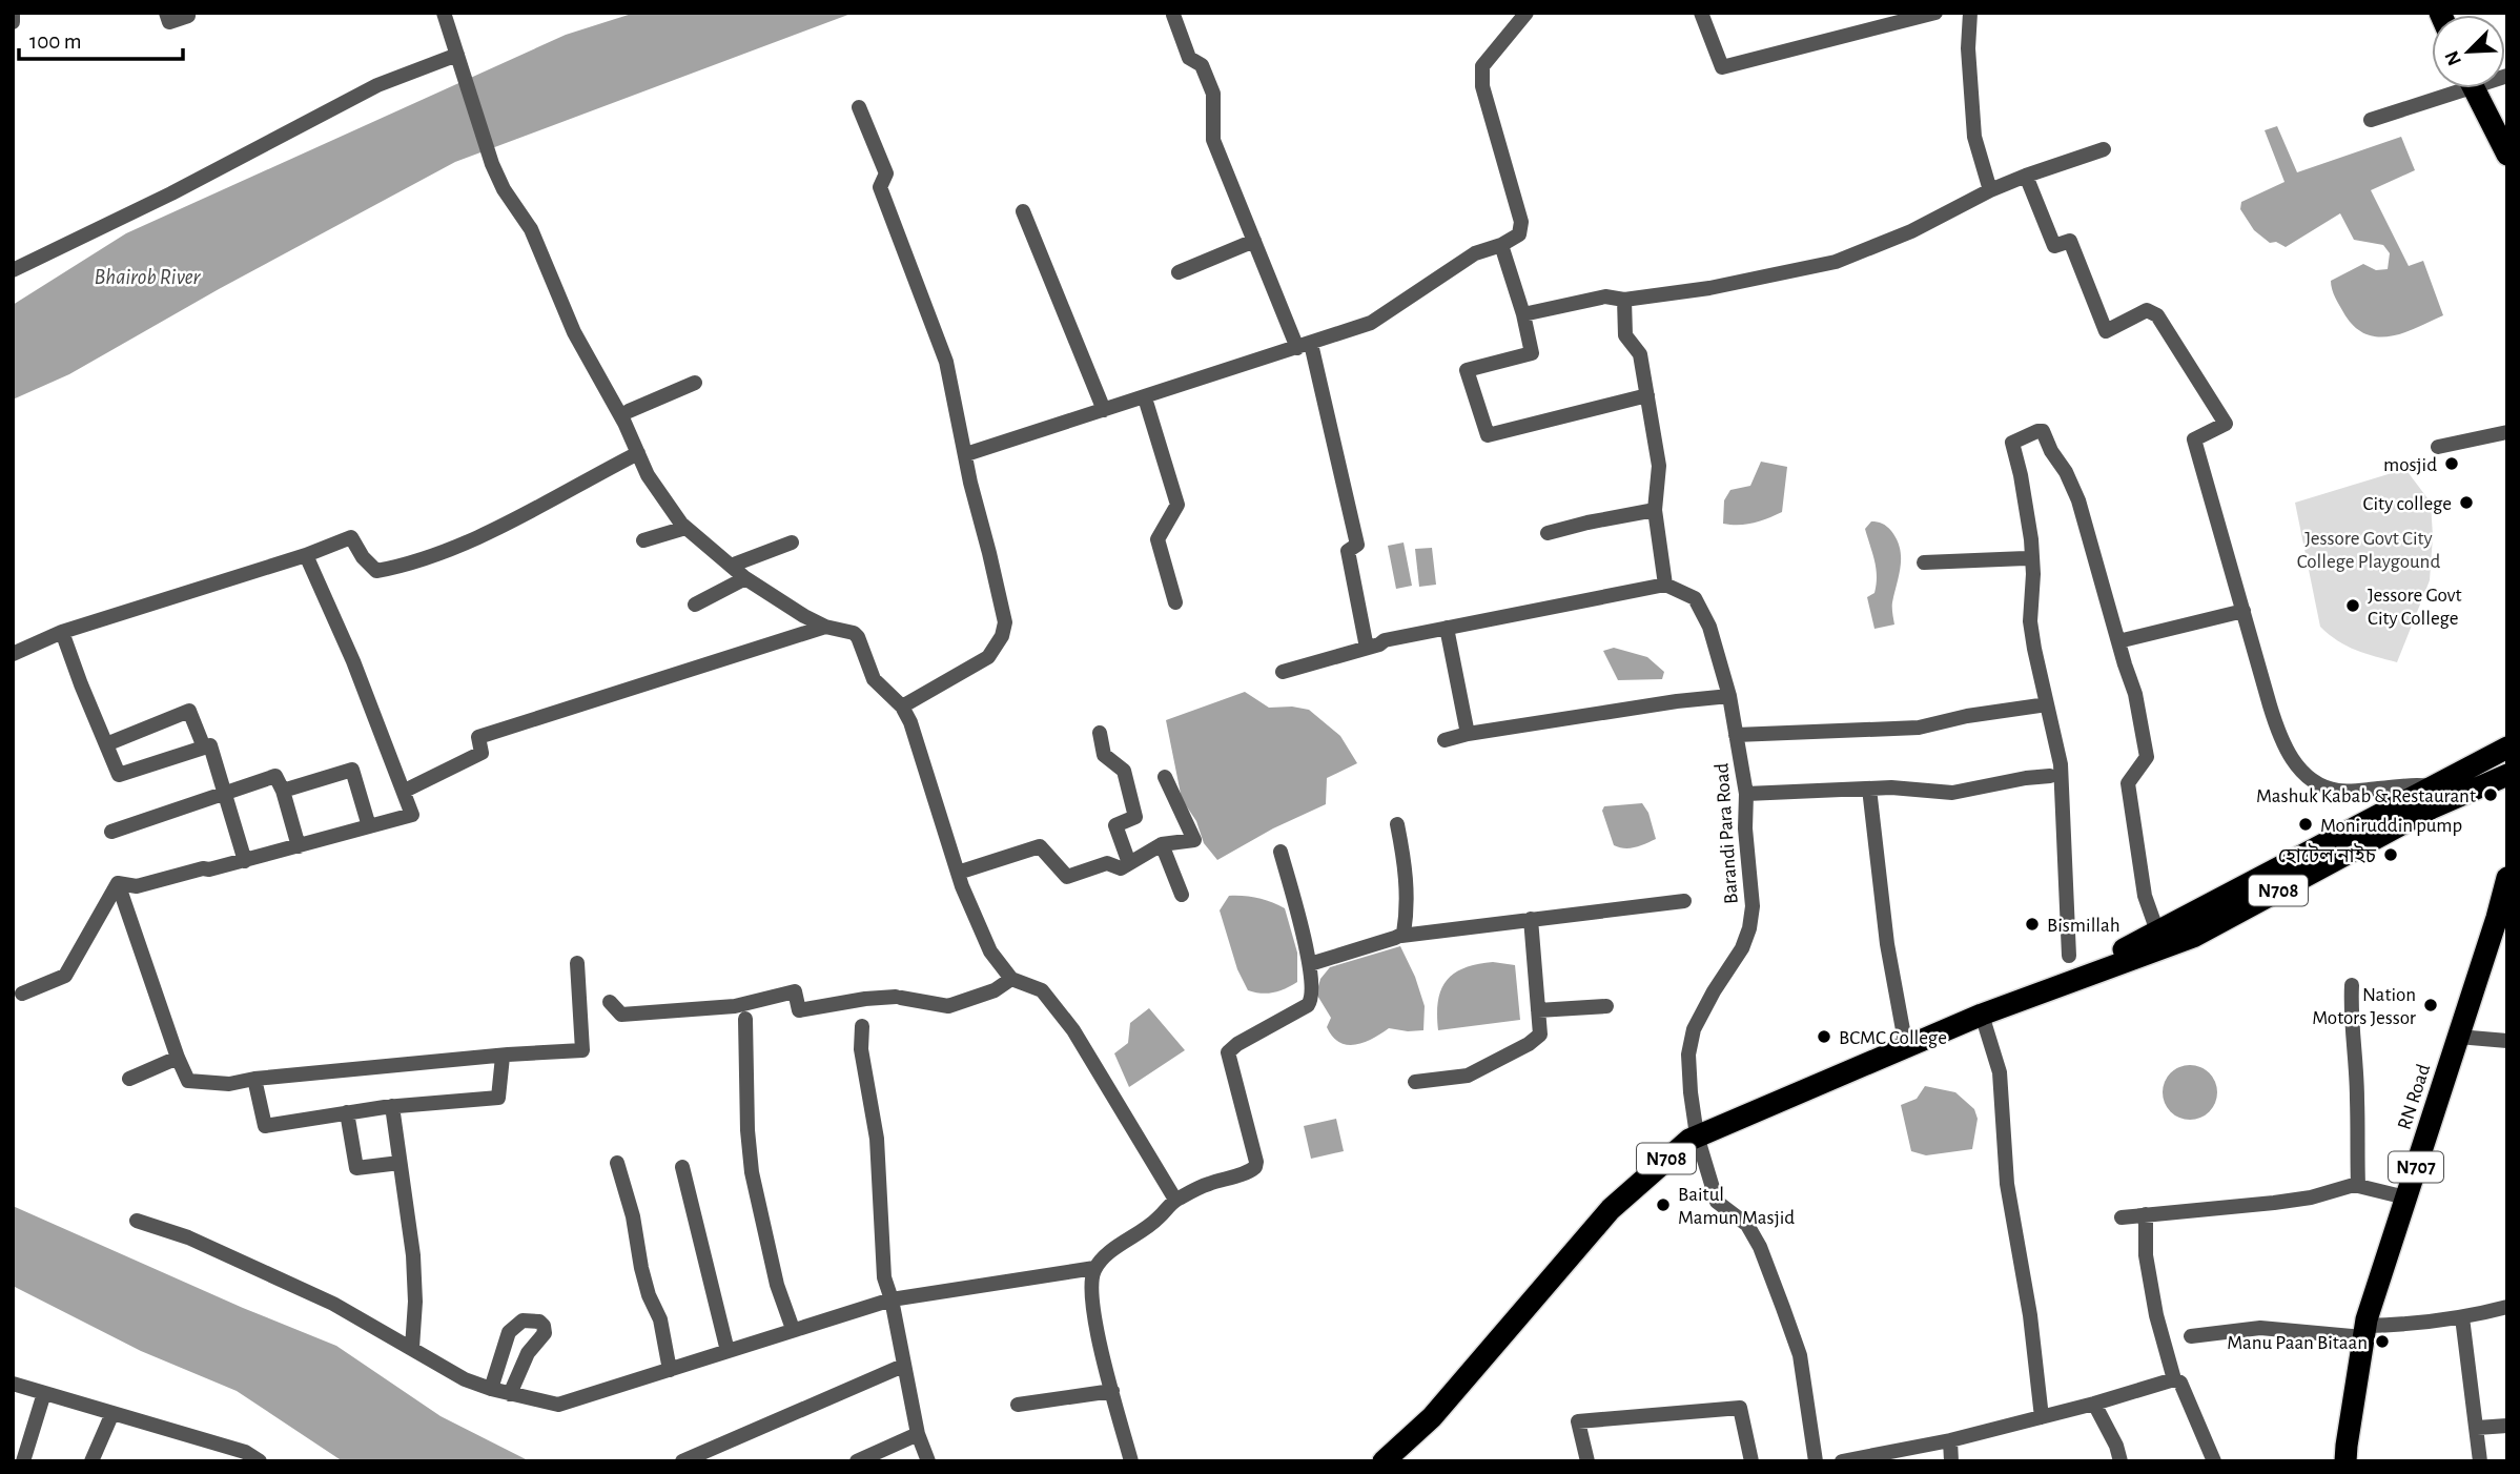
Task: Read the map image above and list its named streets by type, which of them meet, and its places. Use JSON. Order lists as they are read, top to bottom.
{
  "streets": {
    "highway": ["N708", "RN Road", "N707"],
    "street": ["Barandi Para Road"]
  },
  "crossings": [
    ["Barandi Para Road", "N708"]
  ],
  "water": ["Bhairob River"],
  "parks": ["Jessore Govt City College Playgound"],
  "places": [
    "mosjid",
    "City college",
    "Jessore Govt City College",
    "Mashuk Kabab & Restaurant",
    "Moniruddin pump",
    "হোটেল নাইচ",
    "Bismillah",
    "Nation Motors Jessor",
    "BCMC College",
    "Baitul Mamun Masjid",
    "Manu Paan Bitaan"
  ],
  "scale_bar": "100 m",
  "north": "bottom left"
}
